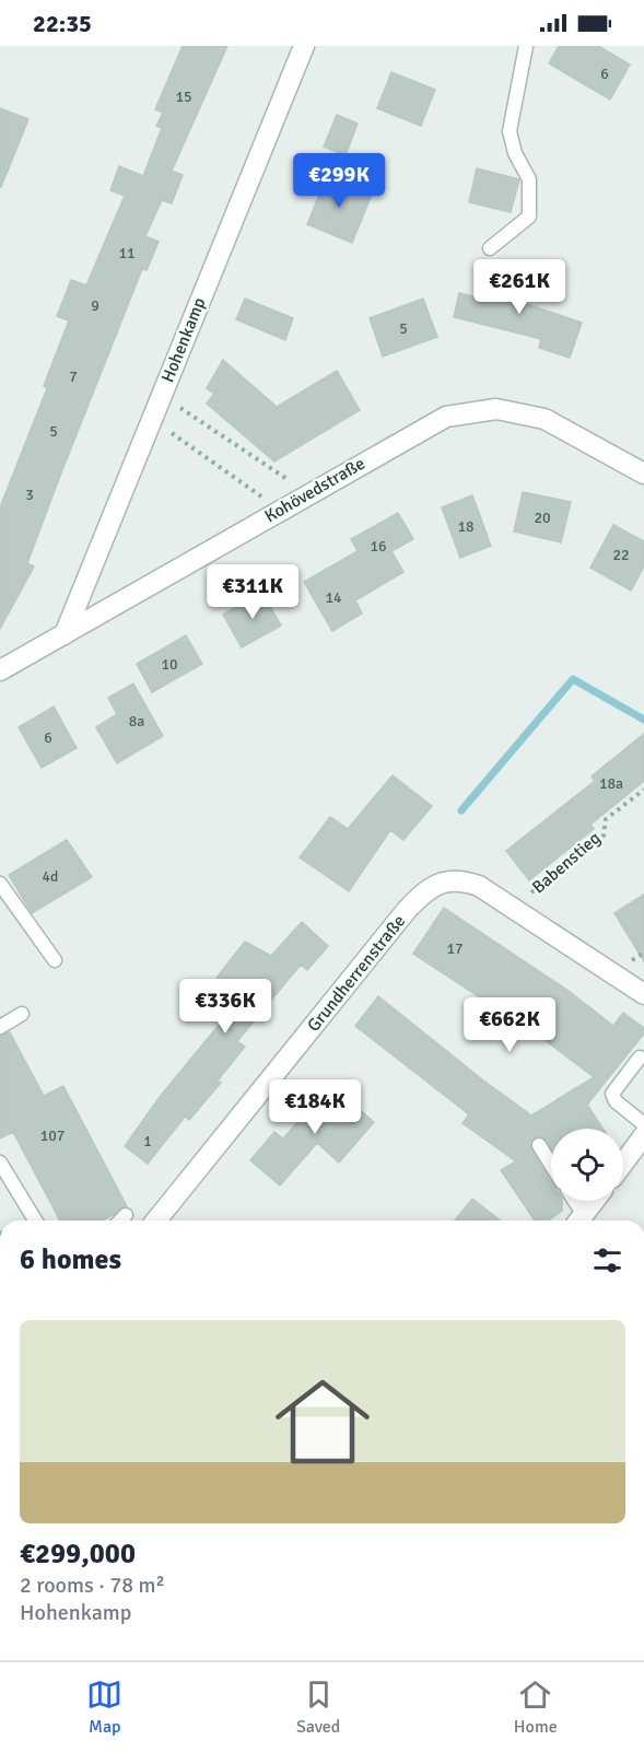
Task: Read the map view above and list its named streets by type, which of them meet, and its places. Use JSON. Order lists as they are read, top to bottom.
{
  "streets": {
    "street": [
      "Hohenkamp",
      "Kohövedstraße",
      "Babenstieg",
      "Grundherrenstraße"
    ]
  },
  "crossings": [
    ["Hohenkamp", "Kohövedstraße"],
    ["Babenstieg", "Grundherrenstraße"]
  ],
  "house_numbers": [
    "6",
    "15",
    "11",
    "9",
    "5",
    "7",
    "5",
    "3",
    "20",
    "18",
    "16",
    "22",
    "14",
    "10",
    "8a",
    "6",
    "18a",
    "4d",
    "17",
    "107",
    "1"
  ],
  "page": {
    "status": "22:35",
    "price": [
      "€299K",
      "€261K",
      "€311K",
      "€336K",
      "€662K",
      "€184K"
    ],
    "heading": "6 homes",
    "list": [
      {
        "name": "€299,000",
        "note": "2 rooms · 78 m² · Hohenkamp"
      }
    ],
    "tabs": ["Map", "Saved", "Home"]
  }
}
